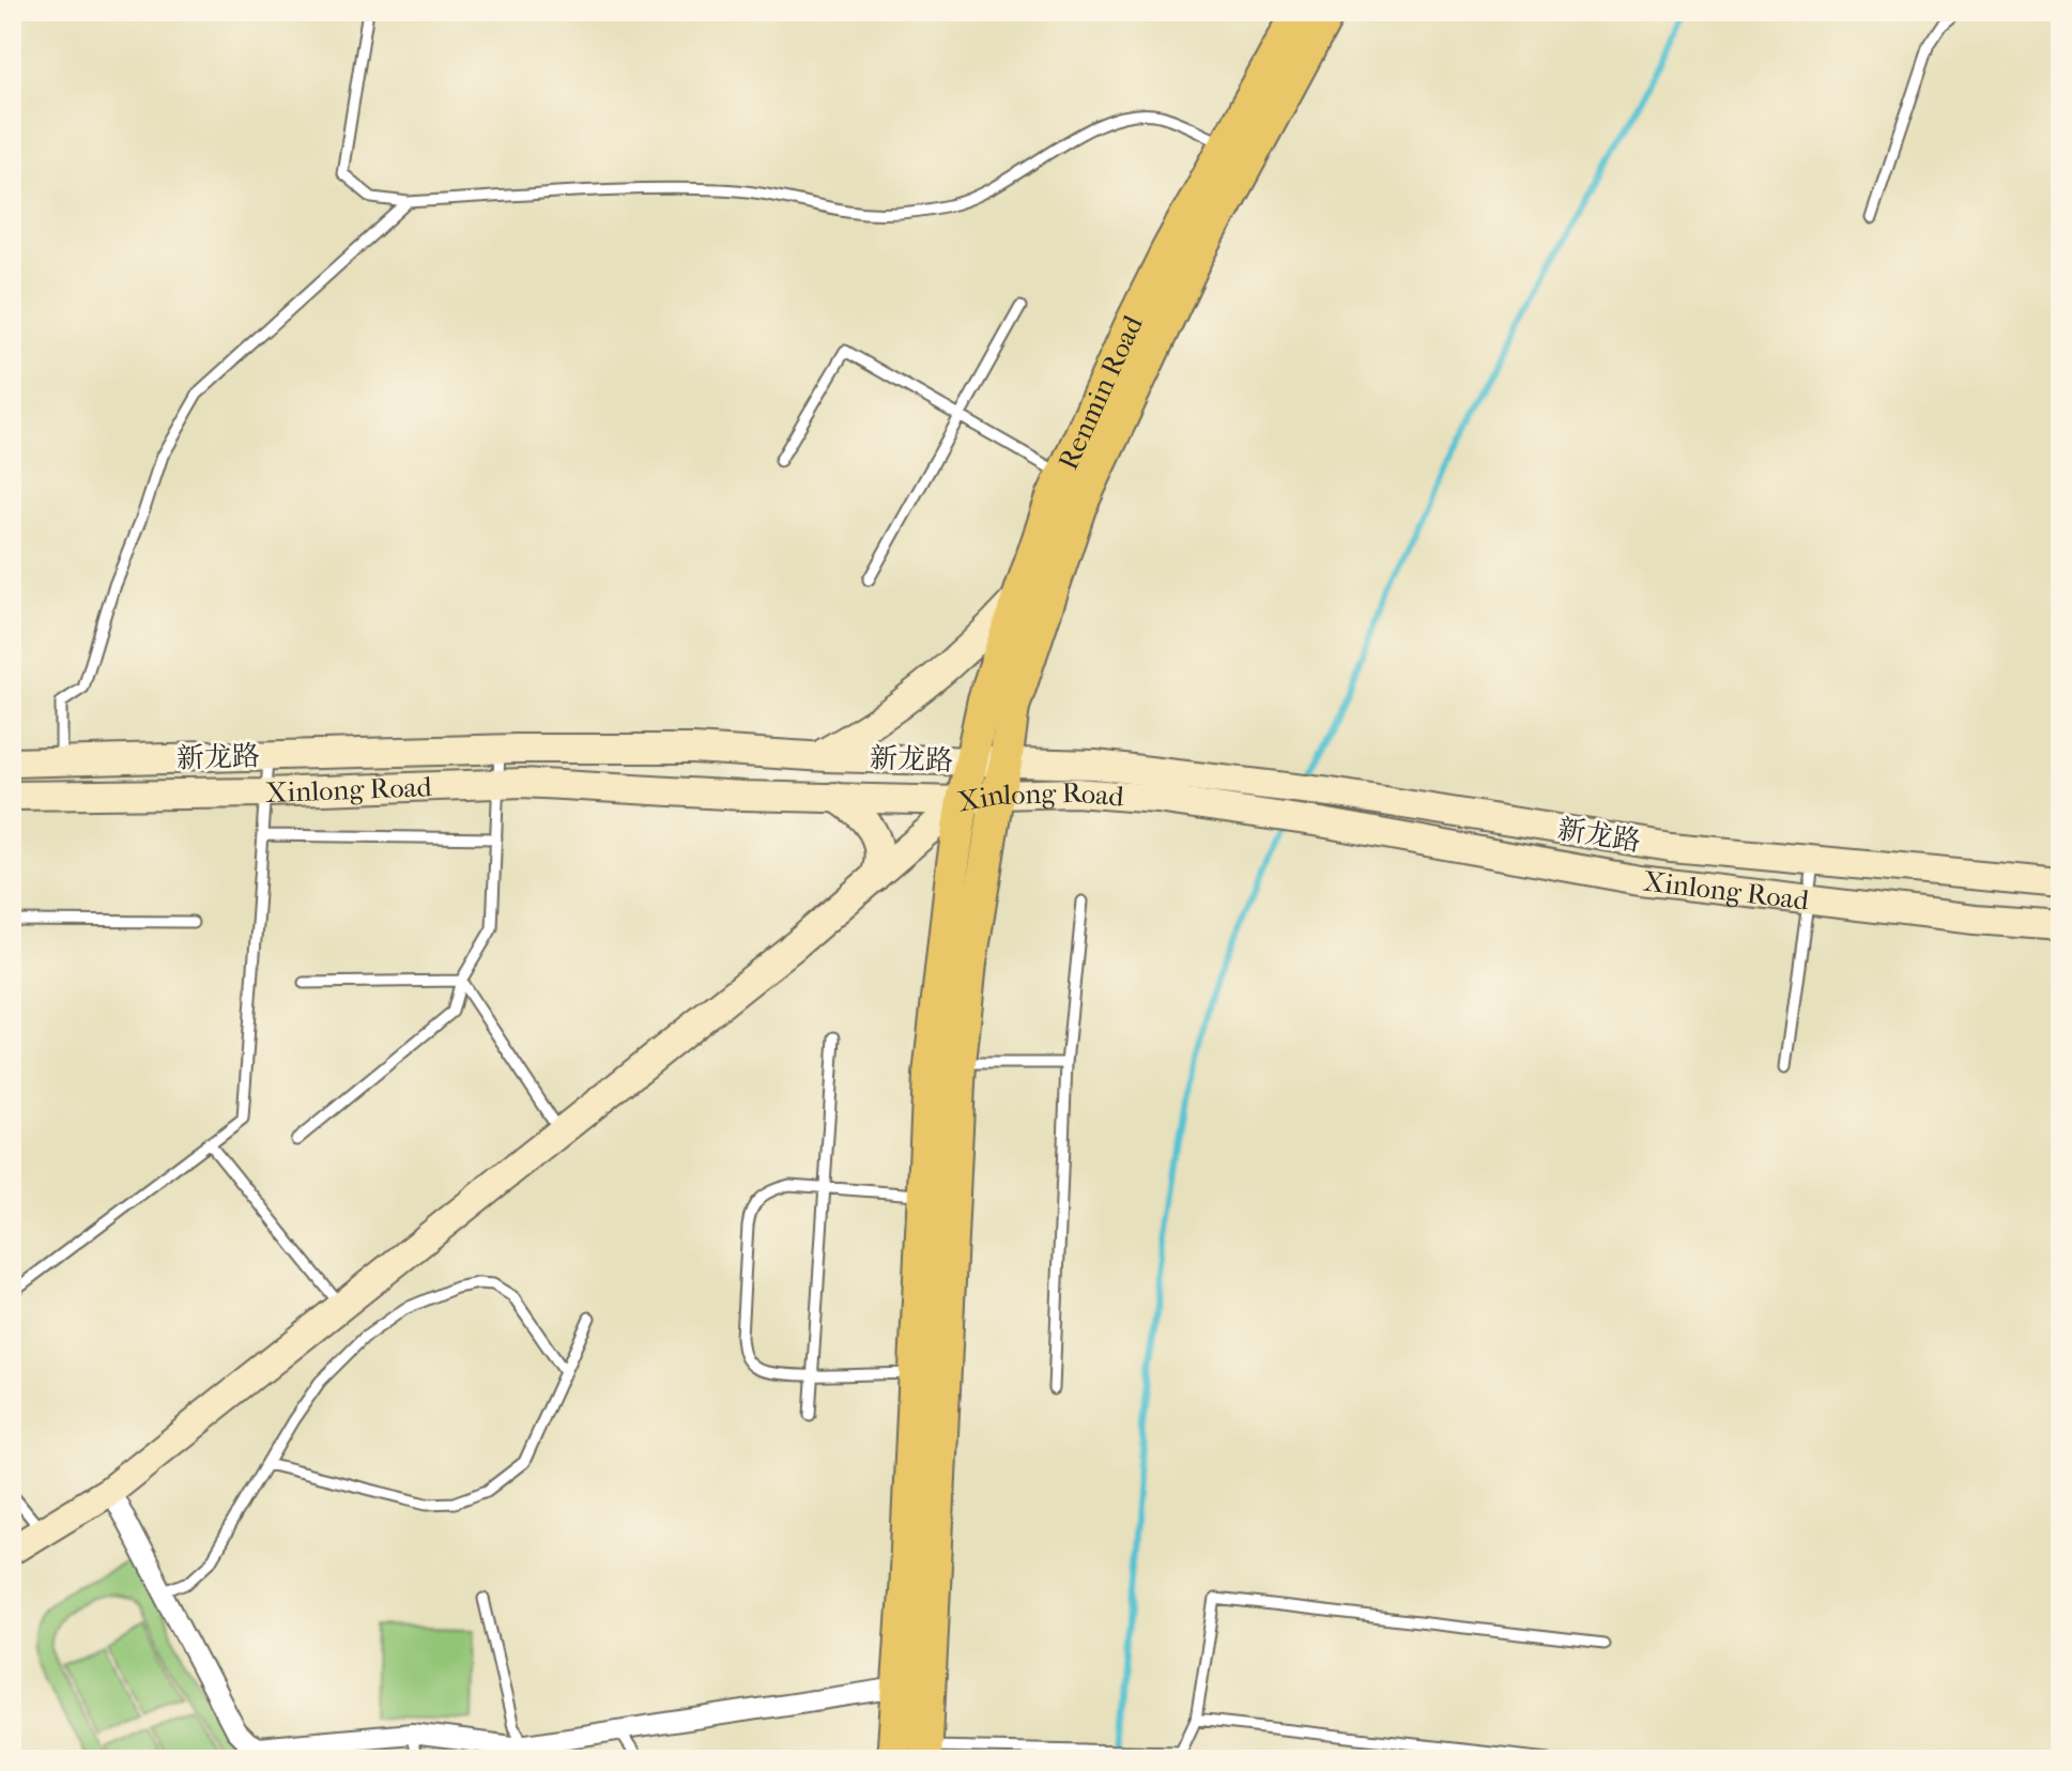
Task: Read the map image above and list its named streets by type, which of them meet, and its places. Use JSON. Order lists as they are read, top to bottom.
{
  "streets": {
    "main road": ["Renmin Road", "新龙路", "Xinlong Road"]
  },
  "crossings": [
    ["Renmin Road", "新龙路"],
    ["Renmin Road", "Xinlong Road"]
  ]
}
